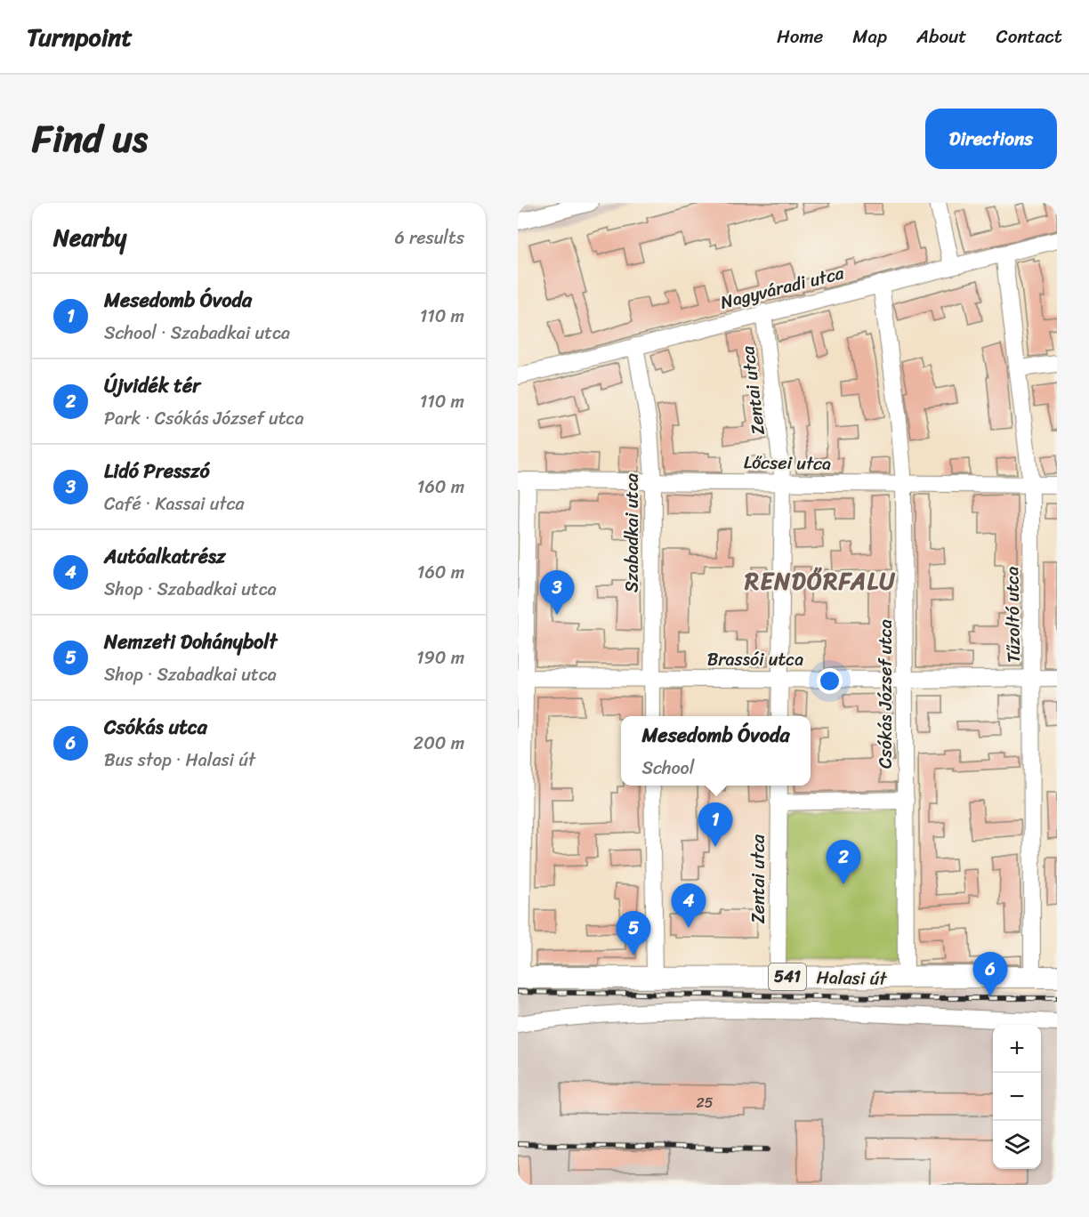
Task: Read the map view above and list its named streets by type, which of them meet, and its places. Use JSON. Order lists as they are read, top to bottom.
{
  "streets": {
    "main road": ["541", "Halasi út"],
    "street": [
      "Nagyváradi utca",
      "Zentai utca",
      "Lőcsei utca",
      "Szabadkai utca",
      "Tűzoltó utca",
      "Brassói utca",
      "Csókás József utca"
    ]
  },
  "crossings": [
    ["Nagyváradi utca", "Zentai utca"],
    ["Nagyváradi utca", "Szabadkai utca"],
    ["Nagyváradi utca", "Tűzoltó utca"],
    ["Nagyváradi utca", "Csókás József utca"],
    ["Zentai utca", "Lőcsei utca"],
    ["Zentai utca", "Brassói utca"],
    ["Zentai utca", "Halasi út"],
    ["Lőcsei utca", "Szabadkai utca"],
    ["Lőcsei utca", "Tűzoltó utca"],
    ["Lőcsei utca", "Csókás József utca"],
    ["Szabadkai utca", "Brassói utca"],
    ["Tűzoltó utca", "Brassói utca"],
    ["Tűzoltó utca", "Halasi út"],
    ["Brassói utca", "Csókás József utca"],
    ["Csókás József utca", "Halasi út"]
  ],
  "districts": ["RENDŐRFALU"],
  "house_numbers": ["25"],
  "page": {
    "header": "Turnpoint",
    "nav": [
      "Home",
      "Map",
      "About",
      "Contact"
    ],
    "title": "Find us",
    "buttons": "Directions",
    "heading": ["Nearby", "6 results"],
    "list": [
      {
        "mark": "1",
        "name": "Mesedomb Óvoda",
        "note": "School · Szabadkai utca",
        "value": "110 m"
      },
      {
        "mark": "2",
        "name": "Újvidék tér",
        "note": "Park · Csókás József utca",
        "value": "110 m"
      },
      {
        "mark": "3",
        "name": "Lidó Presszó",
        "note": "Café · Kassai utca",
        "value": "160 m"
      },
      {
        "mark": "4",
        "name": "Autóalkatrész",
        "note": "Shop · Szabadkai utca",
        "value": "160 m"
      },
      {
        "mark": "5",
        "name": "Nemzeti Dohánybolt",
        "note": "Shop · Szabadkai utca",
        "value": "190 m"
      },
      {
        "mark": "6",
        "name": "Csókás utca",
        "note": "Bus stop · Halasi út",
        "value": "200 m"
      }
    ],
    "pins": [
      "3",
      "1",
      "2",
      "4",
      "5",
      "6"
    ],
    "popup": ["Mesedomb Óvoda", "School"],
    "map_buttons": ["+", "−"]
  }
}
